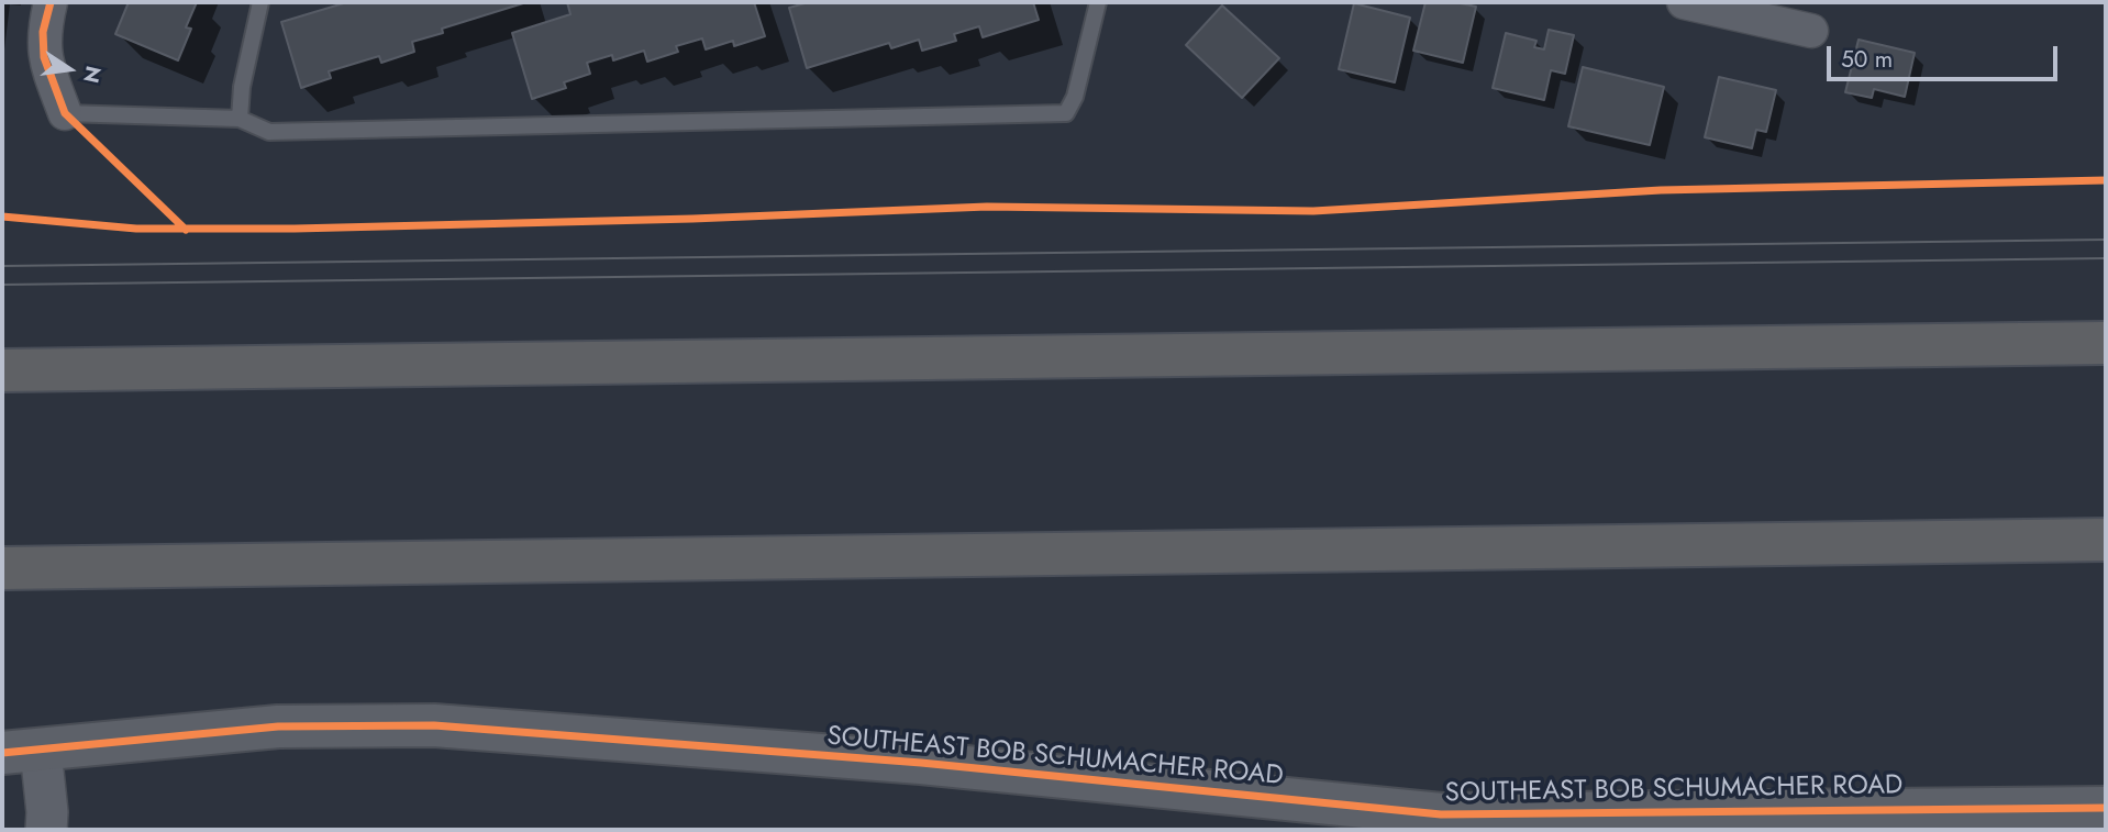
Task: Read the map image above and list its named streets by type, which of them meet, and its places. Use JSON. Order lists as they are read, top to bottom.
{
  "streets": {
    "main road": ["SOUTHEAST BOB SCHUMACHER ROAD"]
  },
  "scale_bar": "50 m",
  "north": "right"
}
